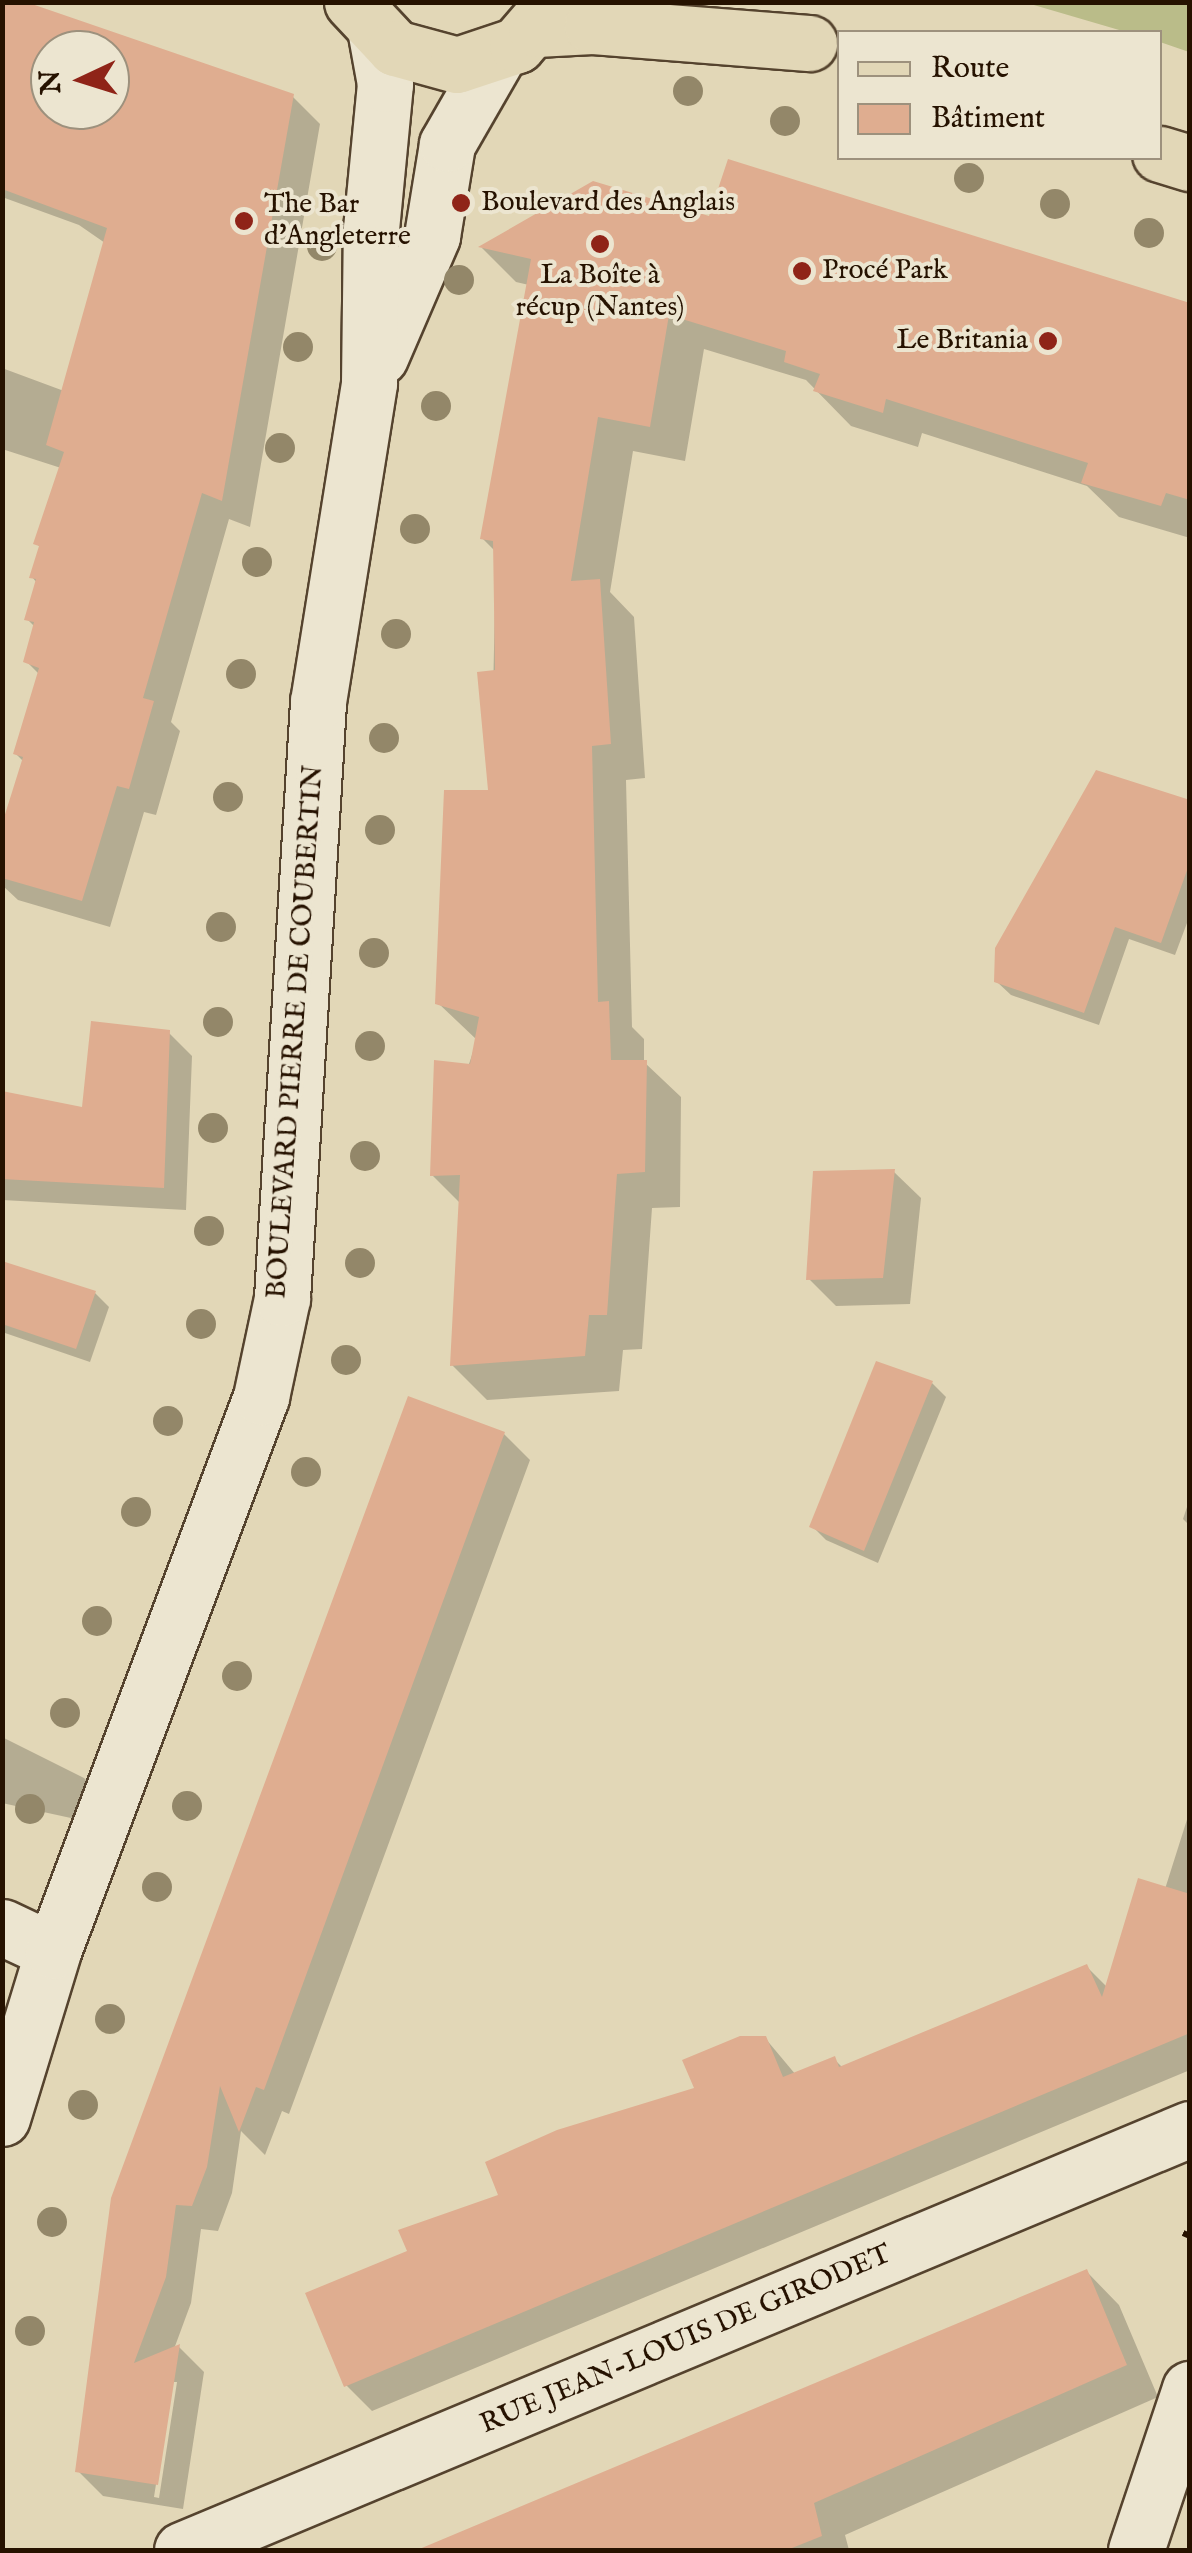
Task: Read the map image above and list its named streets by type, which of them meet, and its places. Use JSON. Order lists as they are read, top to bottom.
{
  "streets": {
    "street": ["BOULEVARD PIERRE DE COUBERTIN", "RUE JEAN-LOUIS DE GIRODET"]
  },
  "places": [
    "Boulevard des Anglais",
    "The Bar d'Angleterre",
    "La Boîte à récup (Nantes)",
    "Procé Park",
    "Le Britania"
  ],
  "legend": ["Route", "Bâtiment"],
  "north": "left"
}
